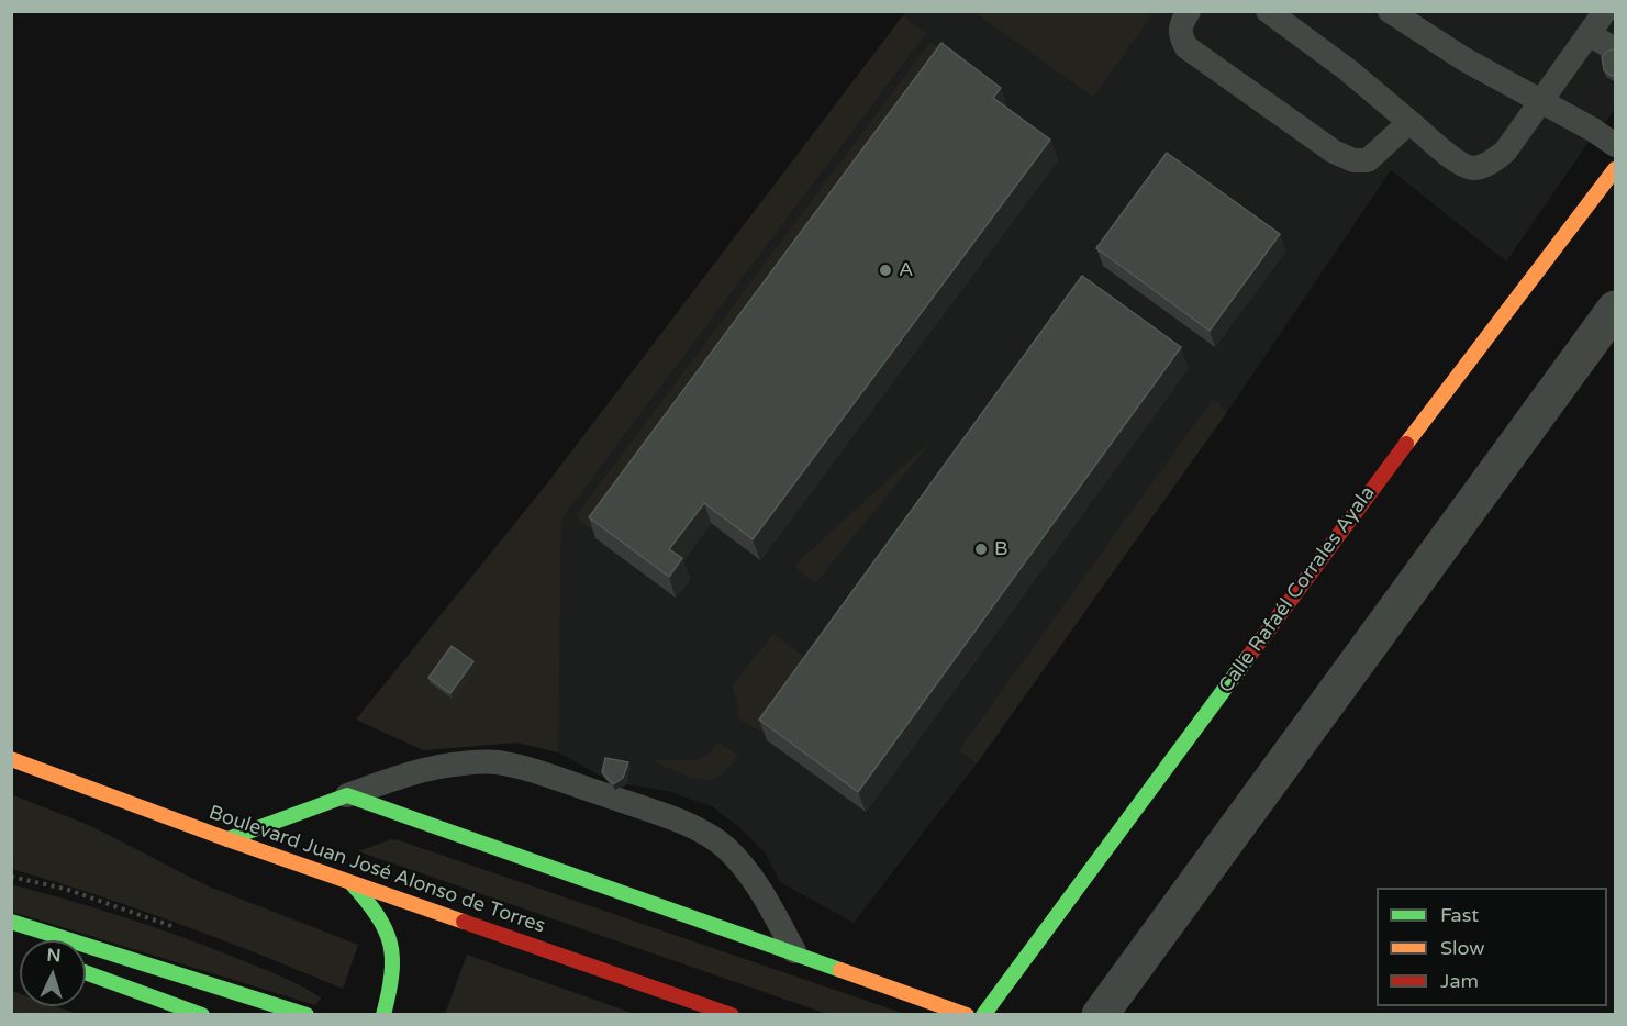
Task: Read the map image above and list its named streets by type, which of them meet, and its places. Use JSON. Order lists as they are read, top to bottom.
{
  "streets": {
    "street": ["Calle Rafaél Corrales Ayala", "Boulevard Juan José Alonso de Torres"]
  },
  "places": ["A", "B"],
  "legend": ["Fast", "Slow", "Jam"],
  "north": "top"
}
